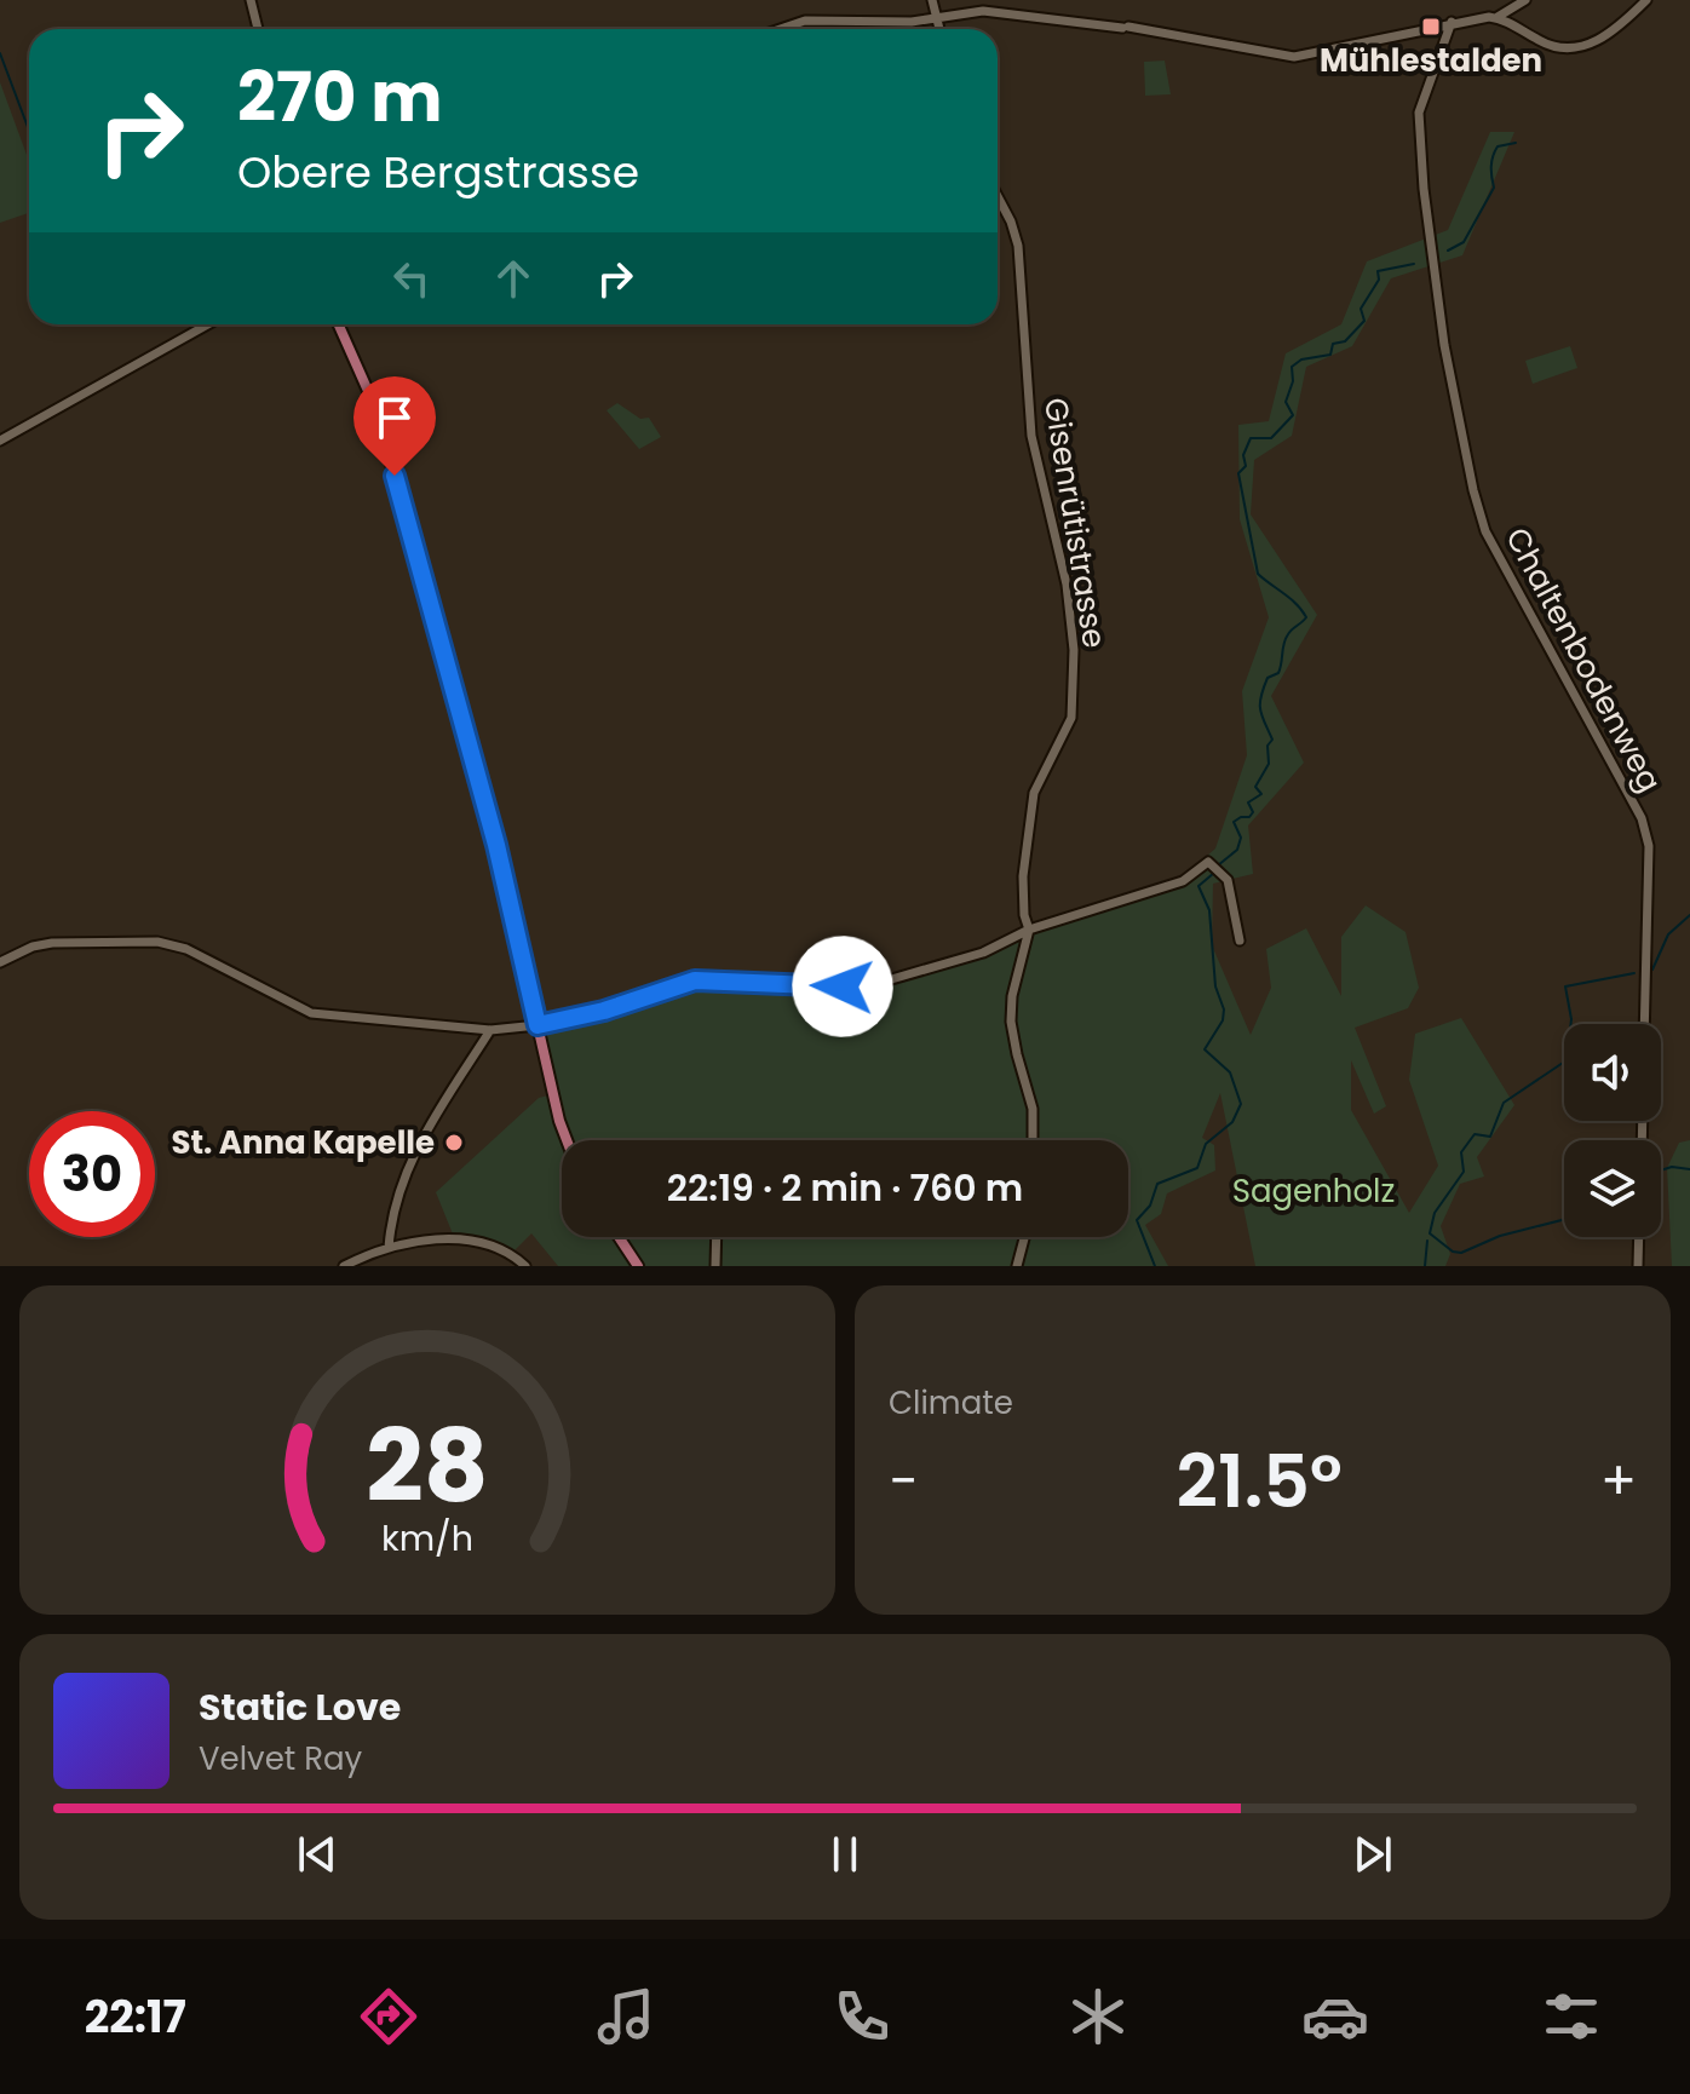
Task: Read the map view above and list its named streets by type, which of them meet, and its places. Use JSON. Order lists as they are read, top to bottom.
{
  "streets": {
    "street": ["Gisenrütistrasse", "Chaltenbodenweg"]
  },
  "parks": ["Sagenholz"],
  "places": {
    "transit": ["Mühlestalden"],
    "other": ["St. Anna Kapelle"]
  },
  "page": {
    "turn": ["270 m", "Obere Bergstrasse"],
    "limit": "30",
    "trip": "22:19 · 2 min · 760 m",
    "tile": "Climate",
    "heat": ["−", "21.5°", "+"],
    "song": ["Static Love", "Velvet Ray"],
    "tabs": "22:17",
    "gauge": ["28", "km/h"]
  }
}
